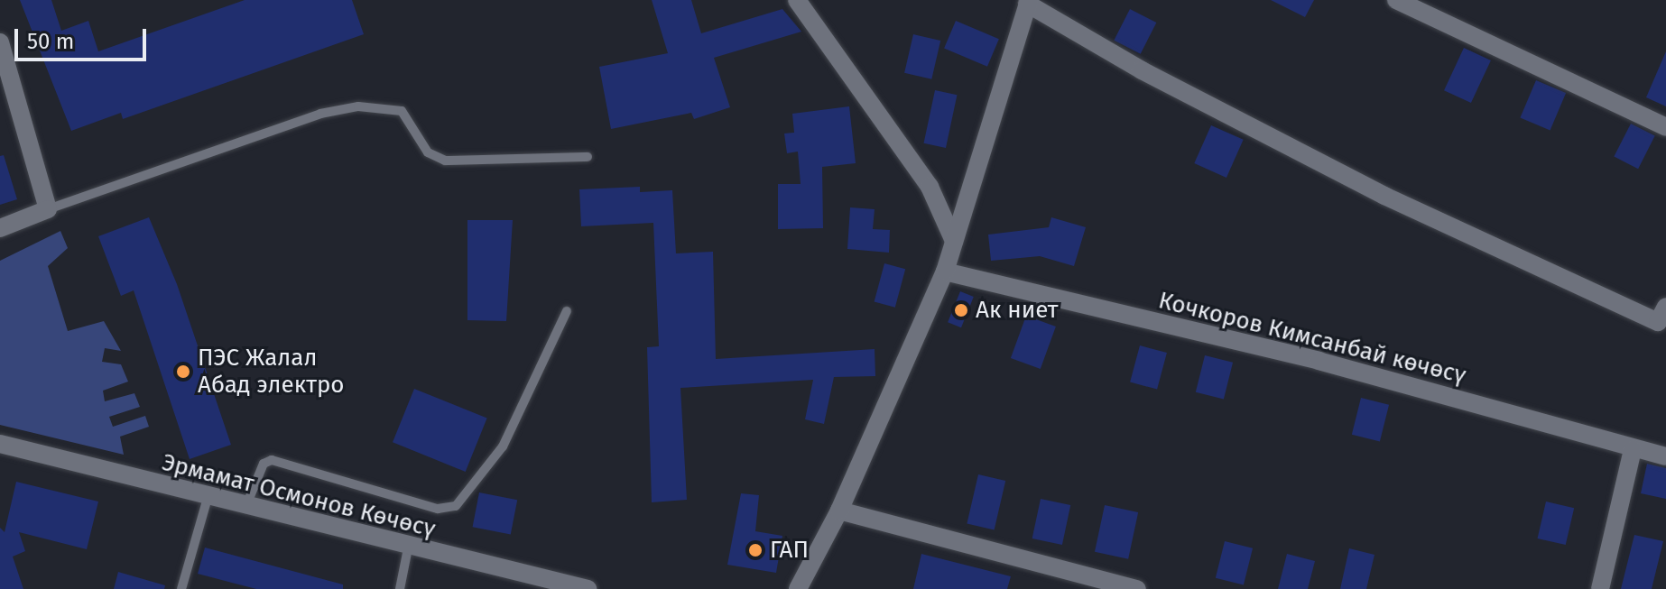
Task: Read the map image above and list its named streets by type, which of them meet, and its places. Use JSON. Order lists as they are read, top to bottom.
{
  "streets": {
    "street": ["Кочкоров Кимсанбай көчөсү", "Эрмамат Осмонов Көчөсү"]
  },
  "places": ["Ак ниет", "ПЭС Жалал Абад электро", "ГАП"],
  "scale_bar": "50 m"
}
